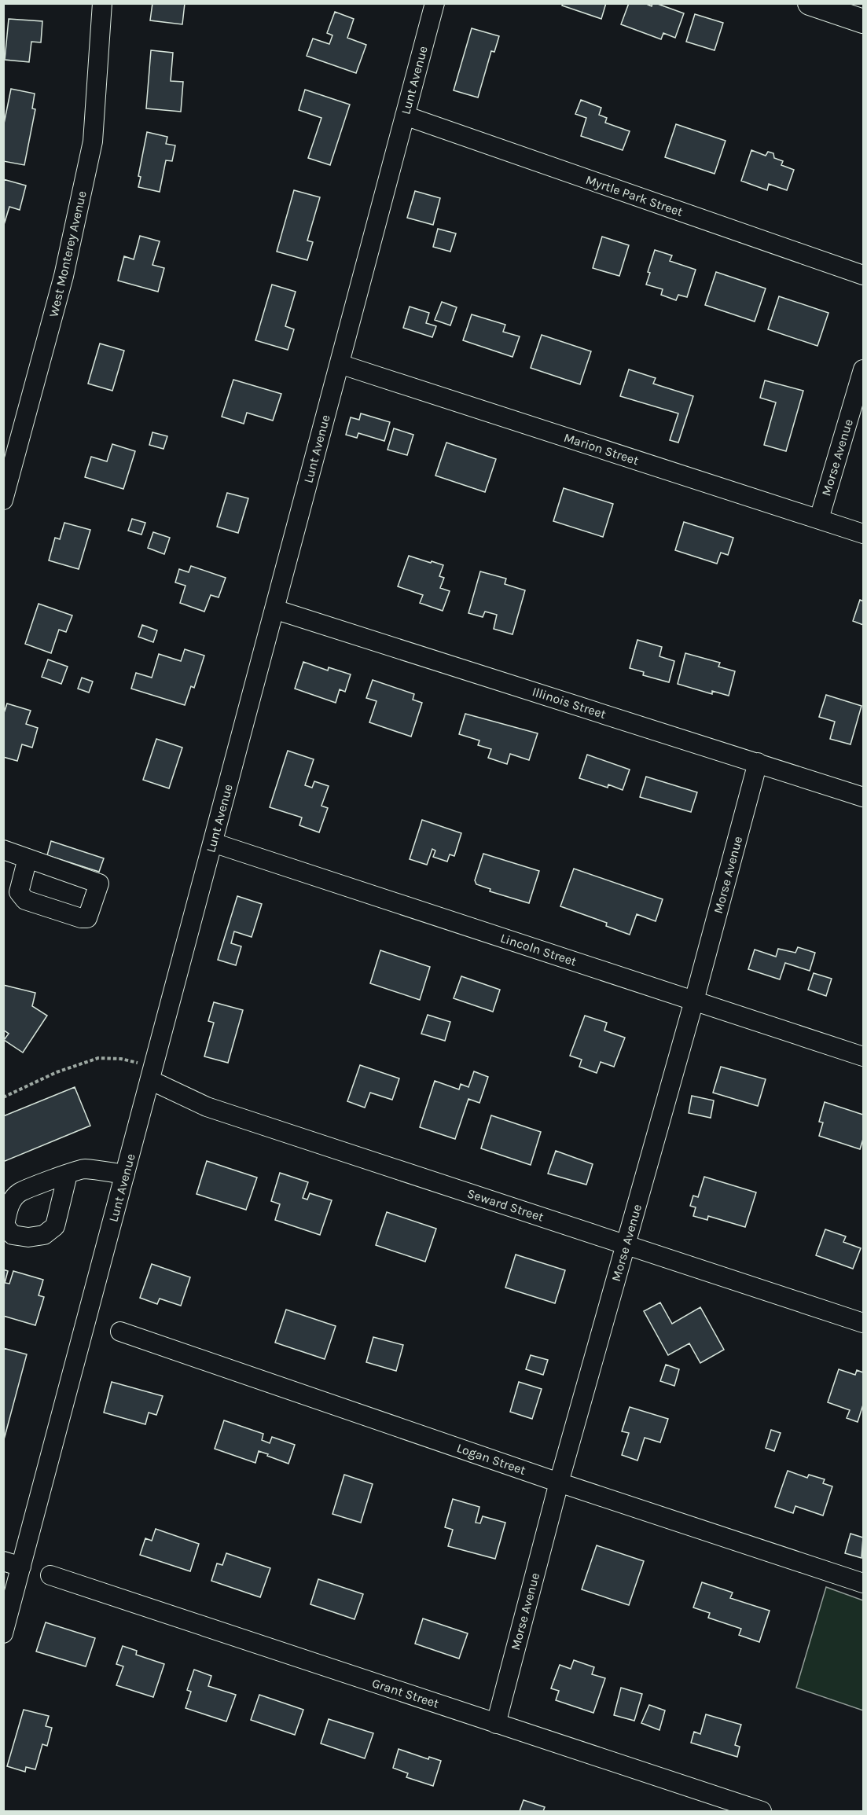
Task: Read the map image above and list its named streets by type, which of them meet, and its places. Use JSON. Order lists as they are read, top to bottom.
{
  "streets": {
    "street": [
      "Lunt Avenue",
      "Myrtle Park Street",
      "West Monterey Avenue",
      "Marion Street",
      "Morse Avenue",
      "Illinois Street",
      "Lincoln Street",
      "Seward Street",
      "Logan Street",
      "Grant Street"
    ]
  },
  "crossings": [
    ["Lunt Avenue", "Myrtle Park Street"],
    ["Lunt Avenue", "Marion Street"],
    ["Lunt Avenue", "Illinois Street"],
    ["Lunt Avenue", "Lincoln Street"],
    ["Lunt Avenue", "Seward Street"],
    ["Marion Street", "Morse Avenue"],
    ["Morse Avenue", "Illinois Street"],
    ["Morse Avenue", "Lincoln Street"],
    ["Morse Avenue", "Seward Street"],
    ["Morse Avenue", "Logan Street"],
    ["Morse Avenue", "Grant Street"]
  ]
}
